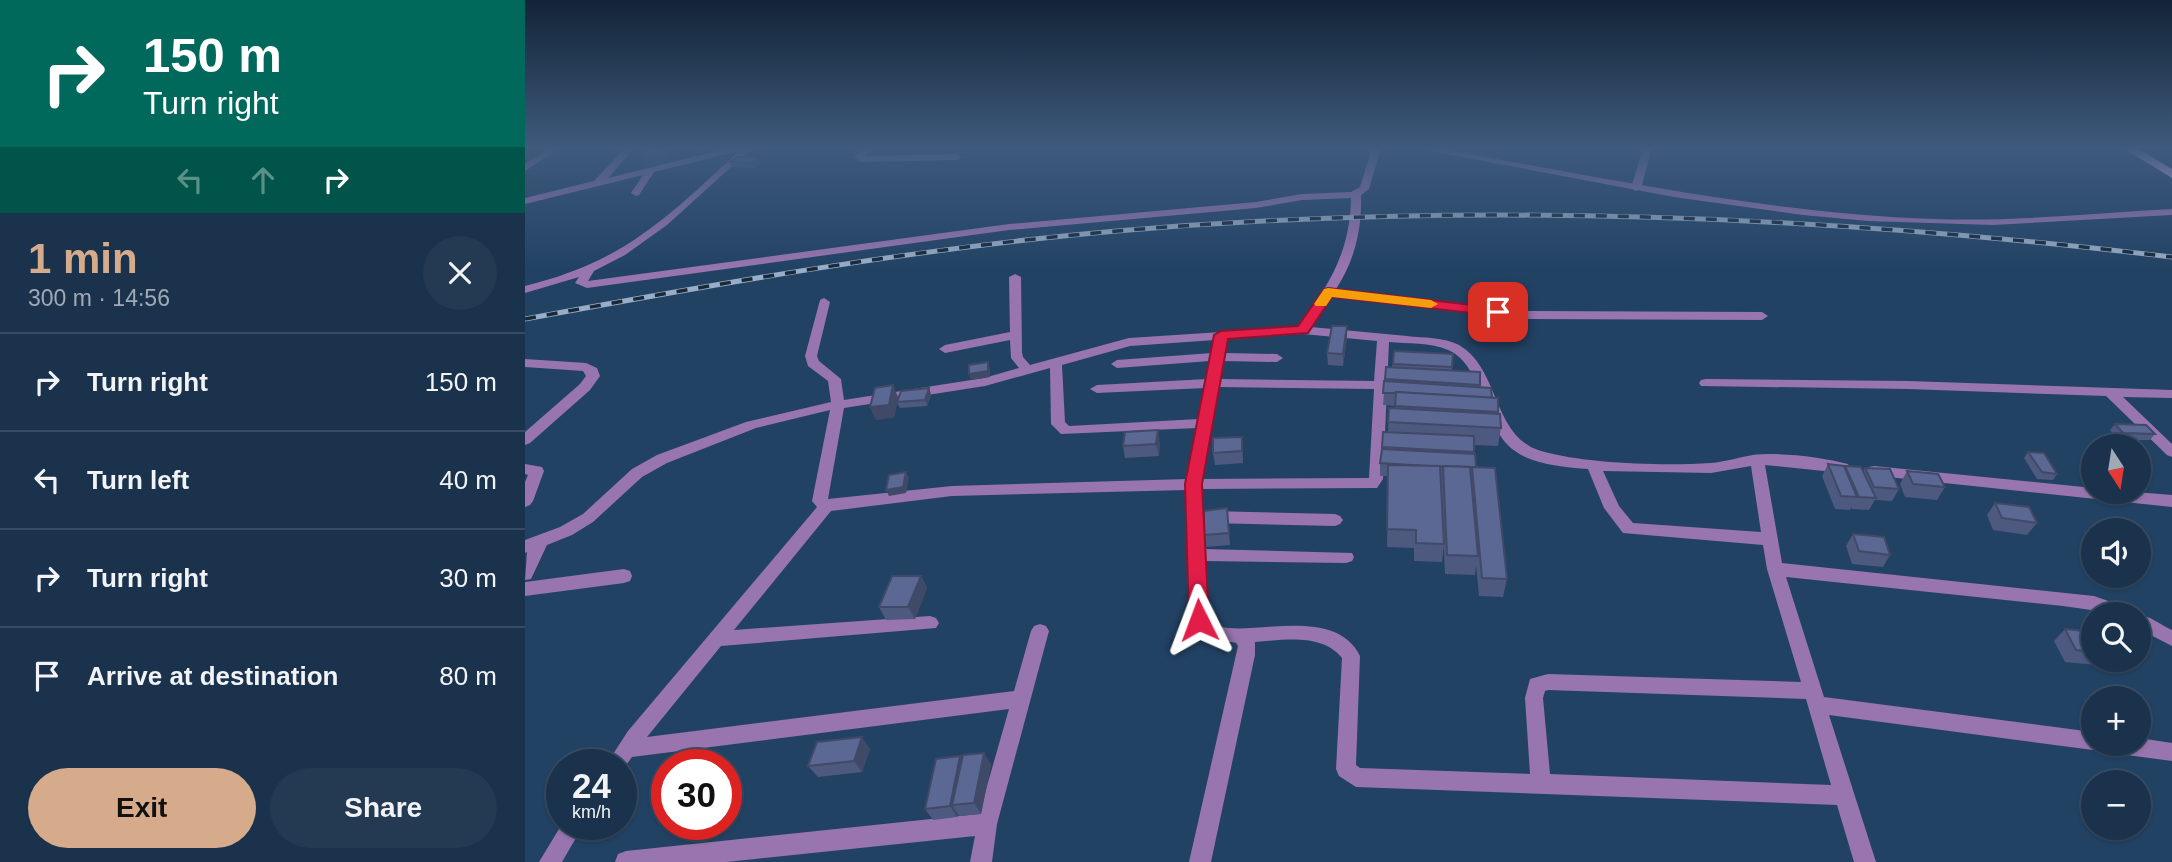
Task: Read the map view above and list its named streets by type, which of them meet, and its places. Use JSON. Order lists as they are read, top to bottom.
{
  "north": "bottom",
  "page": {
    "turn": ["150 m", "Turn right"],
    "heading": ["1 min", "300 m · 14:56"],
    "list": [
      {
        "name": "Turn right",
        "value": "150 m"
      },
      {
        "name": "Turn left",
        "value": "40 m"
      },
      {
        "name": "Turn right",
        "value": "30 m"
      },
      {
        "name": "Arrive at destination",
        "value": "80 m"
      }
    ],
    "map_buttons": ["+", "−"],
    "speed": "24 km/h",
    "limit": "30",
    "buttons": ["Exit", "Share"]
  }
}
